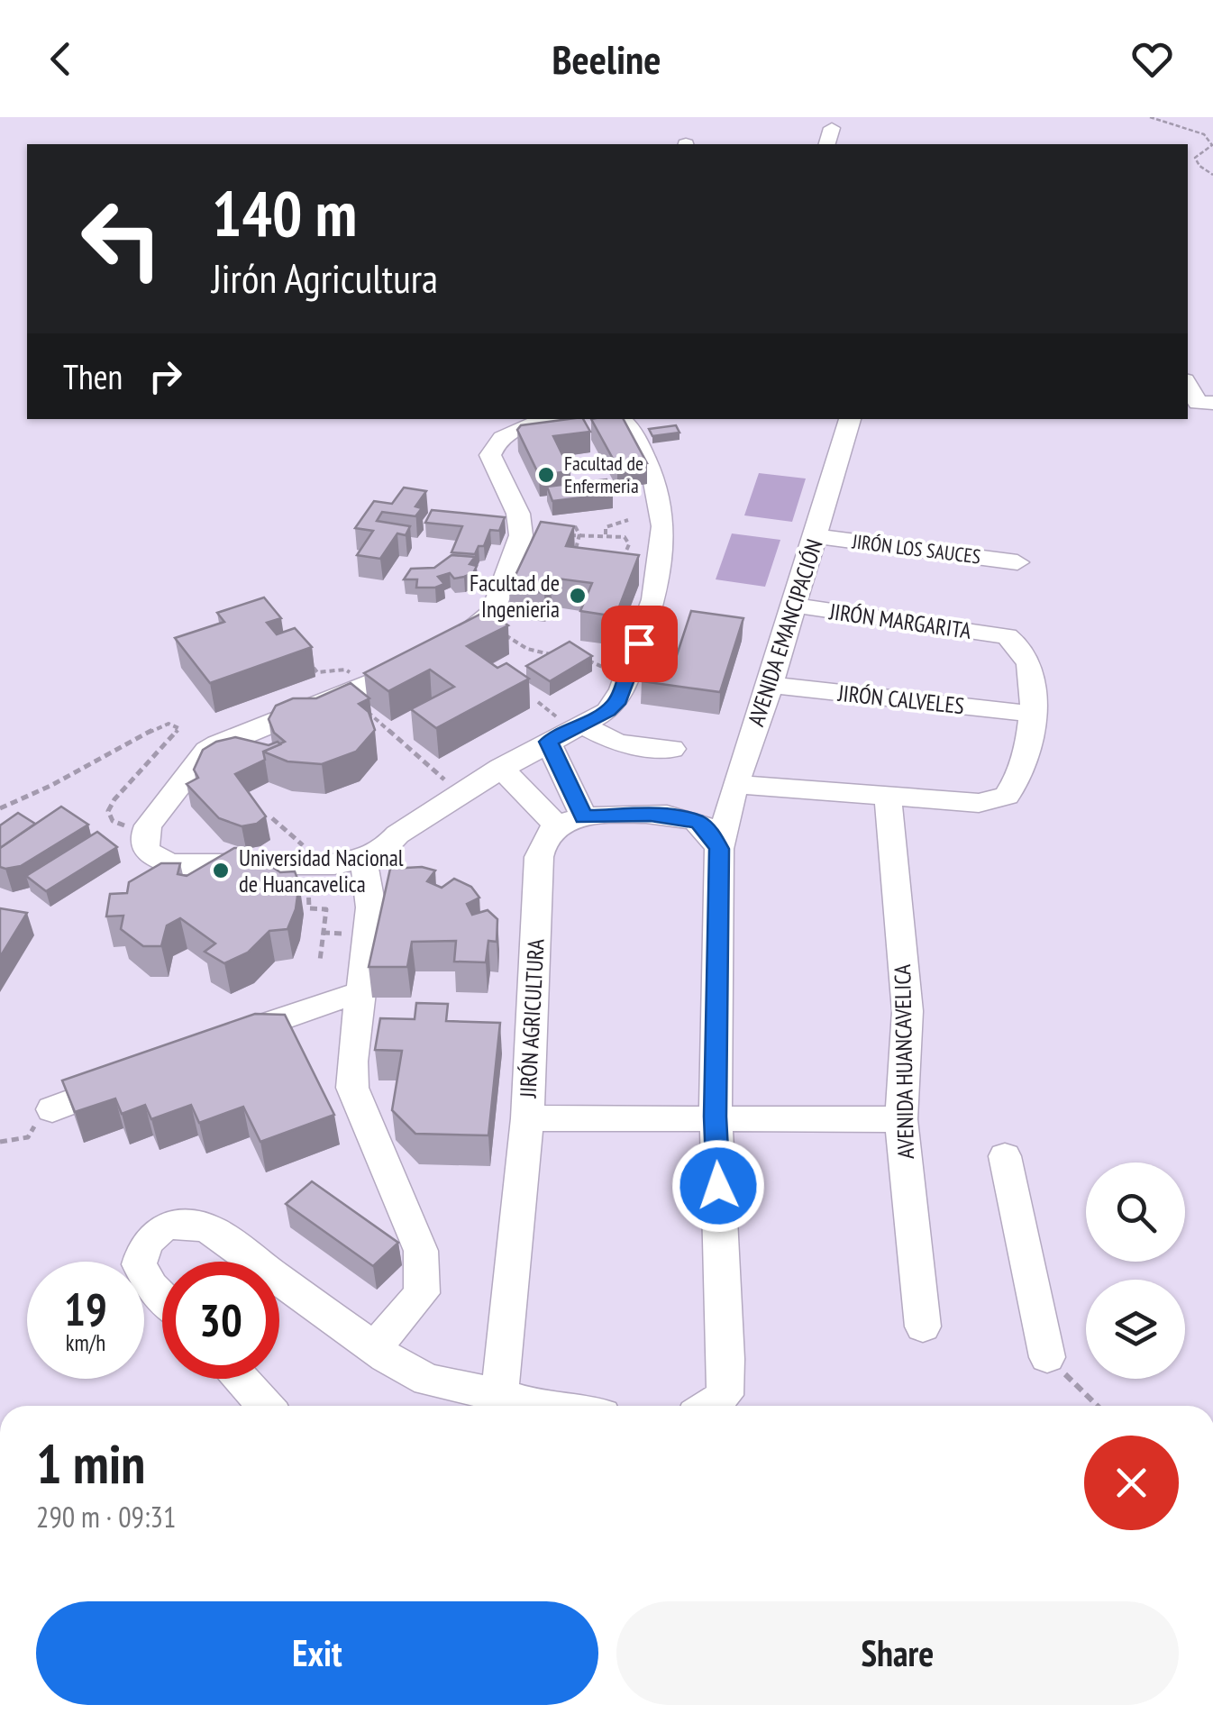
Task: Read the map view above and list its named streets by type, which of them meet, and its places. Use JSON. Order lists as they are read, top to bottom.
{
  "streets": {
    "street": [
      "JIRÓN LOS SAUCES",
      "JIRÓN MARGARITA",
      "AVENIDA EMANCIPACIÓN",
      "JIRÓN CALVELES",
      "JIRÓN AGRICULTURA",
      "AVENIDA HUANCAVELICA"
    ]
  },
  "crossings": [
    ["JIRÓN LOS SAUCES", "AVENIDA EMANCIPACIÓN"],
    ["JIRÓN MARGARITA", "AVENIDA EMANCIPACIÓN"],
    ["JIRÓN MARGARITA", "JIRÓN CALVELES"],
    ["AVENIDA EMANCIPACIÓN", "JIRÓN CALVELES"]
  ],
  "places": ["Facultad de Enfermeria", "Facultad de Ingenieria", "Universidad Nacional de Huancavelica"],
  "page": {
    "header": "Beeline",
    "turn": ["140 m", "Jirón Agricultura"],
    "then": "Then",
    "speed": "19 km/h",
    "limit": "30",
    "heading": ["1 min", "290 m · 09:31"],
    "buttons": ["Exit", "Share"]
  }
}
